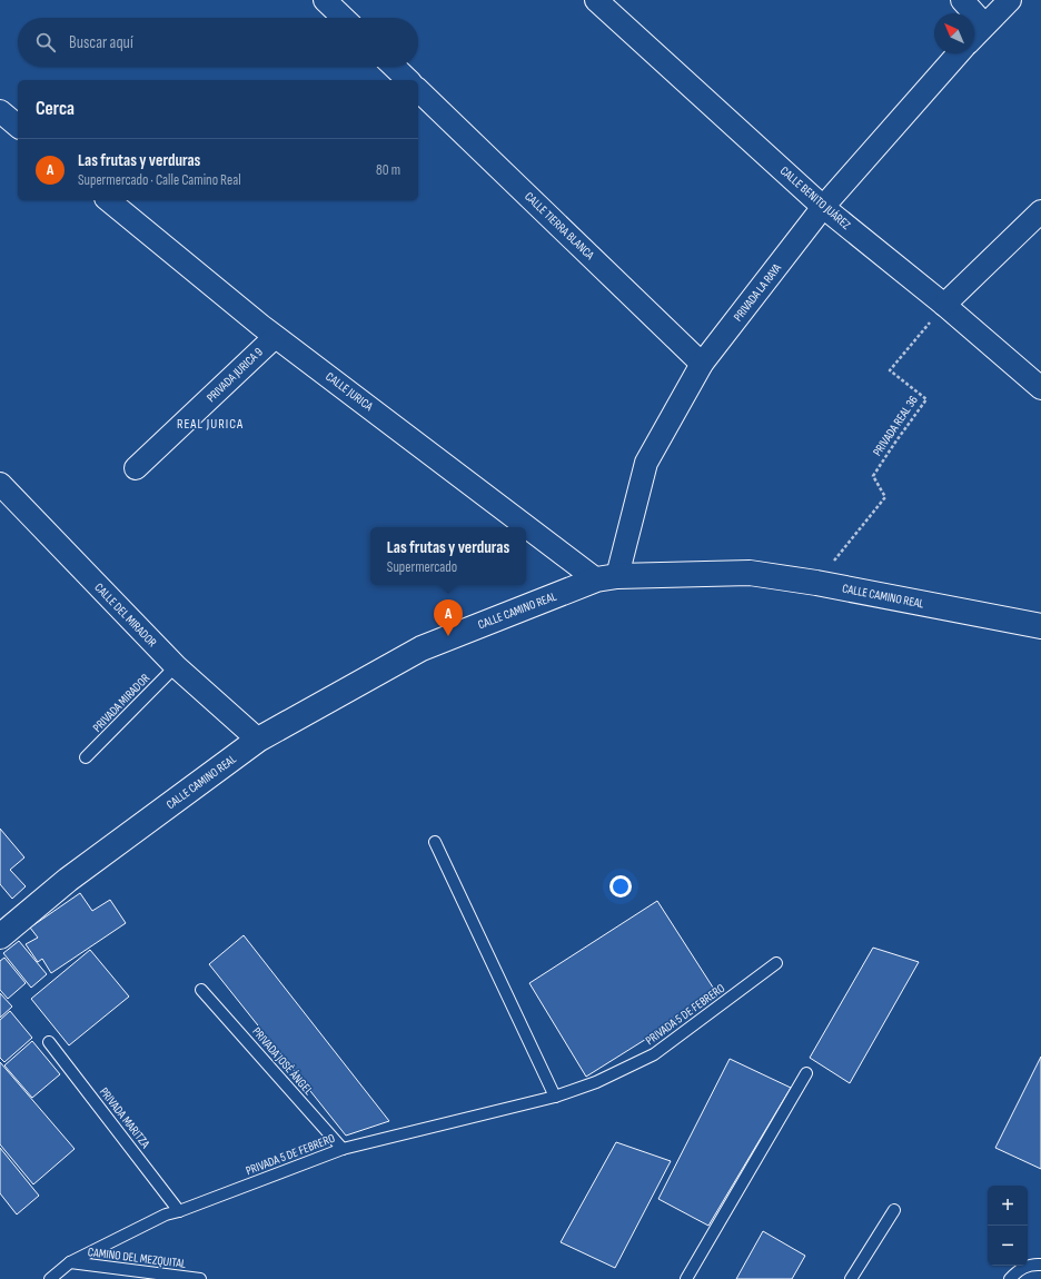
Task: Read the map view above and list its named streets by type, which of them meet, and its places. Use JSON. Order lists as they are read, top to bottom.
{
  "streets": {
    "street": [
      "CALLE BENITO JUÁREZ",
      "CALLE TIERRA BLANCA",
      "PRIVADA LA RAYA",
      "PRIVADA JURICA 9",
      "CALLE JURICA",
      "CALLE CAMINO REAL",
      "CALLE DEL MIRADOR"
    ],
    "lane": [
      "PRIVADA MIRADOR",
      "PRIVADA 5 DE FEBRERO",
      "PRIVADA JOSÉ ÁNGEL",
      "PRIVADA MARITZA",
      "CAMINO DEL MEZQUITAL"
    ],
    "path": ["PRIVADA REAL 36"]
  },
  "crossings": [
    ["CALLE BENITO JUÁREZ", "PRIVADA LA RAYA"],
    ["CALLE BENITO JUÁREZ", "PRIVADA REAL 36"],
    ["CALLE TIERRA BLANCA", "PRIVADA LA RAYA"],
    ["PRIVADA LA RAYA", "CALLE JURICA"],
    ["PRIVADA LA RAYA", "CALLE CAMINO REAL"],
    ["PRIVADA JURICA 9", "CALLE JURICA"],
    ["CALLE JURICA", "CALLE CAMINO REAL"],
    ["CALLE CAMINO REAL", "CALLE DEL MIRADOR"],
    ["CALLE DEL MIRADOR", "PRIVADA MIRADOR"],
    ["PRIVADA 5 DE FEBRERO", "PRIVADA JOSÉ ÁNGEL"],
    ["PRIVADA 5 DE FEBRERO", "PRIVADA MARITZA"],
    ["PRIVADA 5 DE FEBRERO", "CAMINO DEL MEZQUITAL"]
  ],
  "districts": ["REAL JURICA"],
  "north": "top left",
  "page": {
    "search": "Buscar aquí",
    "heading": "Cerca",
    "list": [
      {
        "mark": "A",
        "name": "Las frutas y verduras",
        "note": "Supermercado · Calle Camino Real",
        "value": "80 m"
      }
    ],
    "popup": ["Las frutas y verduras", "Supermercado"],
    "pins": "A",
    "map_buttons": ["+", "−"]
  }
}
